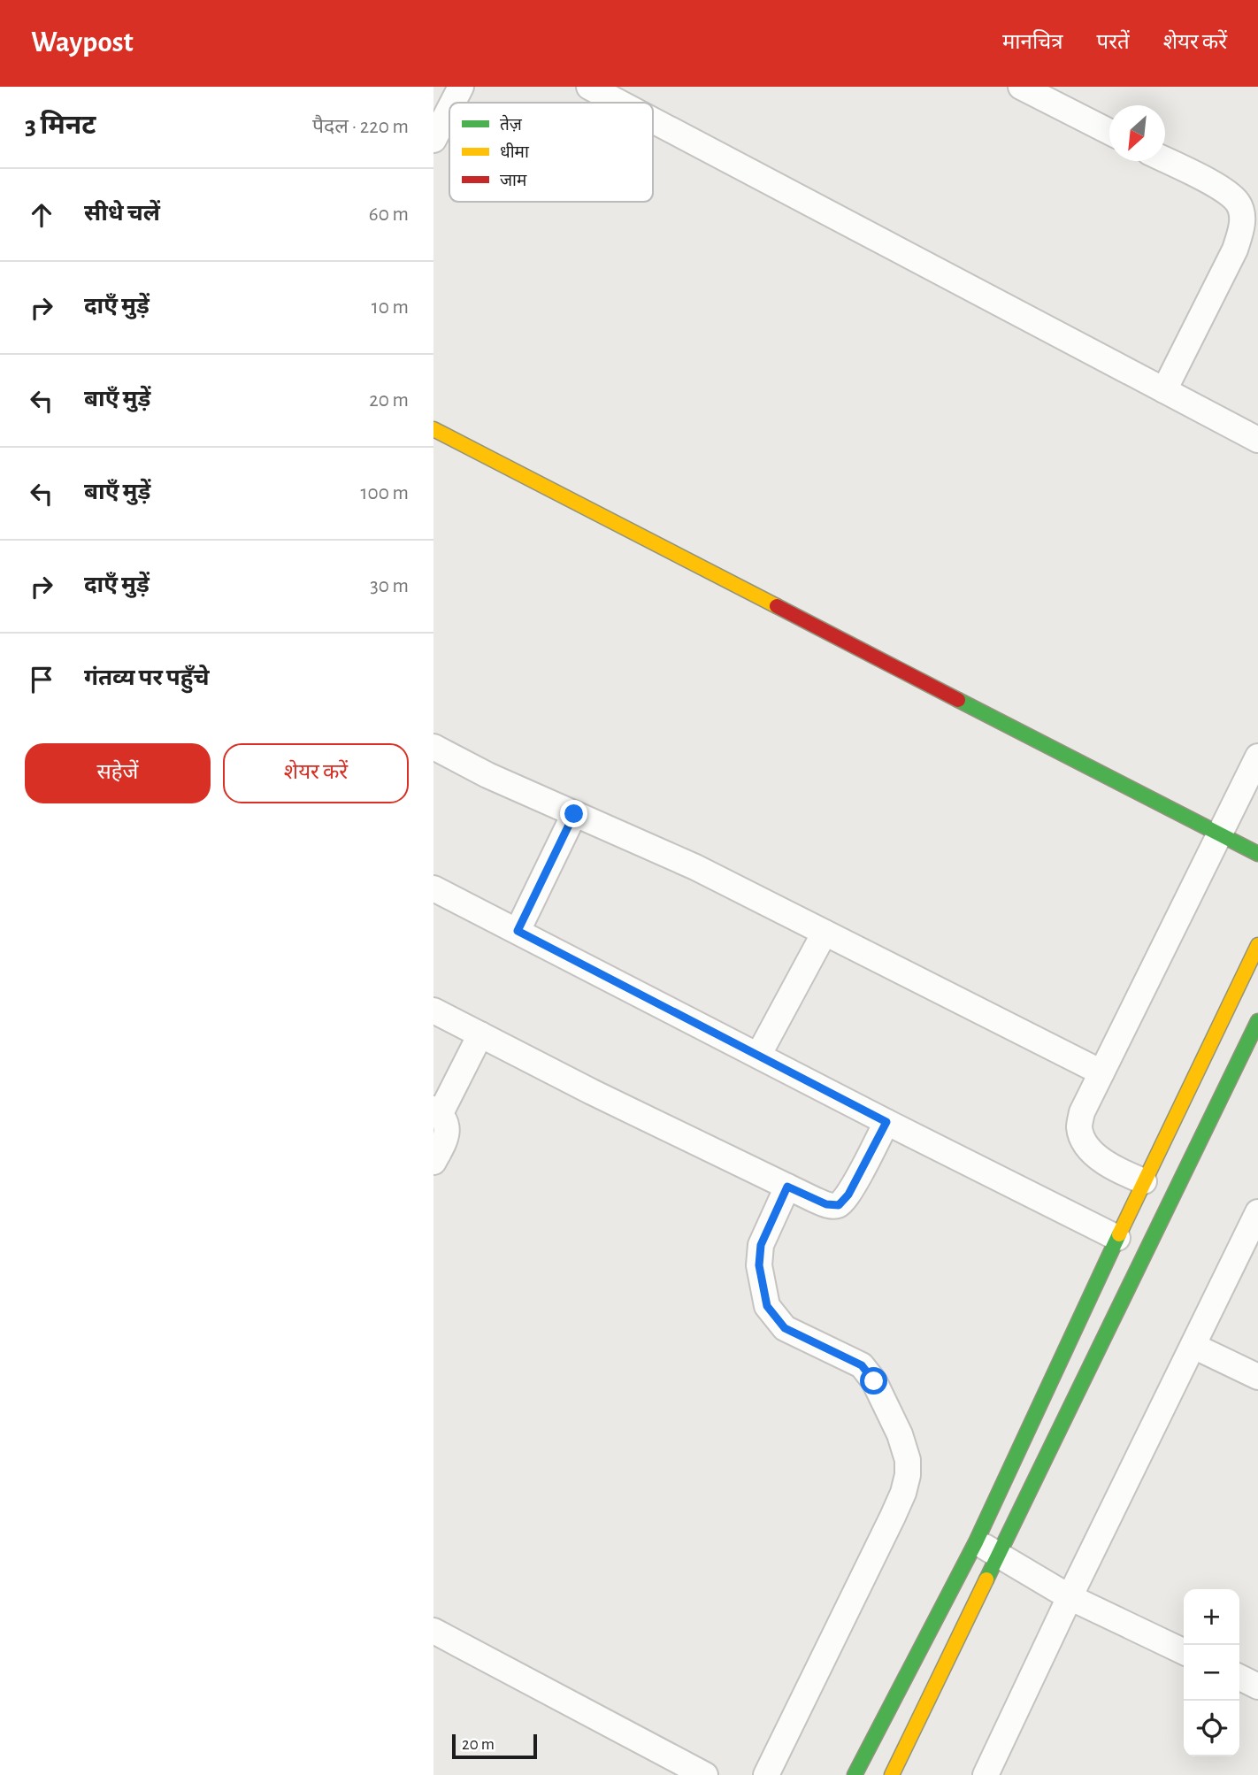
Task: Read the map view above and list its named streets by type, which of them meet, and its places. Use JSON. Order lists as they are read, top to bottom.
{
  "legend": ["तेज़", "धीमा", "जाम"],
  "scale_bar": "20 m",
  "north": "bottom left",
  "page": {
    "header": "Waypost",
    "nav": ["मानचित्र", "परतें", "शेयर करें"],
    "heading": ["3 मिनट", "पैदल · 220 m"],
    "list": [
      ["सीधे चलें", "60 m"],
      ["दाएँ मुड़ें", "10 m"],
      ["बाएँ मुड़ें", "20 m"],
      ["बाएँ मुड़ें", "100 m"],
      ["दाएँ मुड़ें", "30 m"],
      "गंतव्य पर पहुँचे"
    ],
    "buttons": ["सहेजें", "शेयर करें"],
    "map_buttons": ["+", "−"],
    "scale": "20 m"
  }
}
